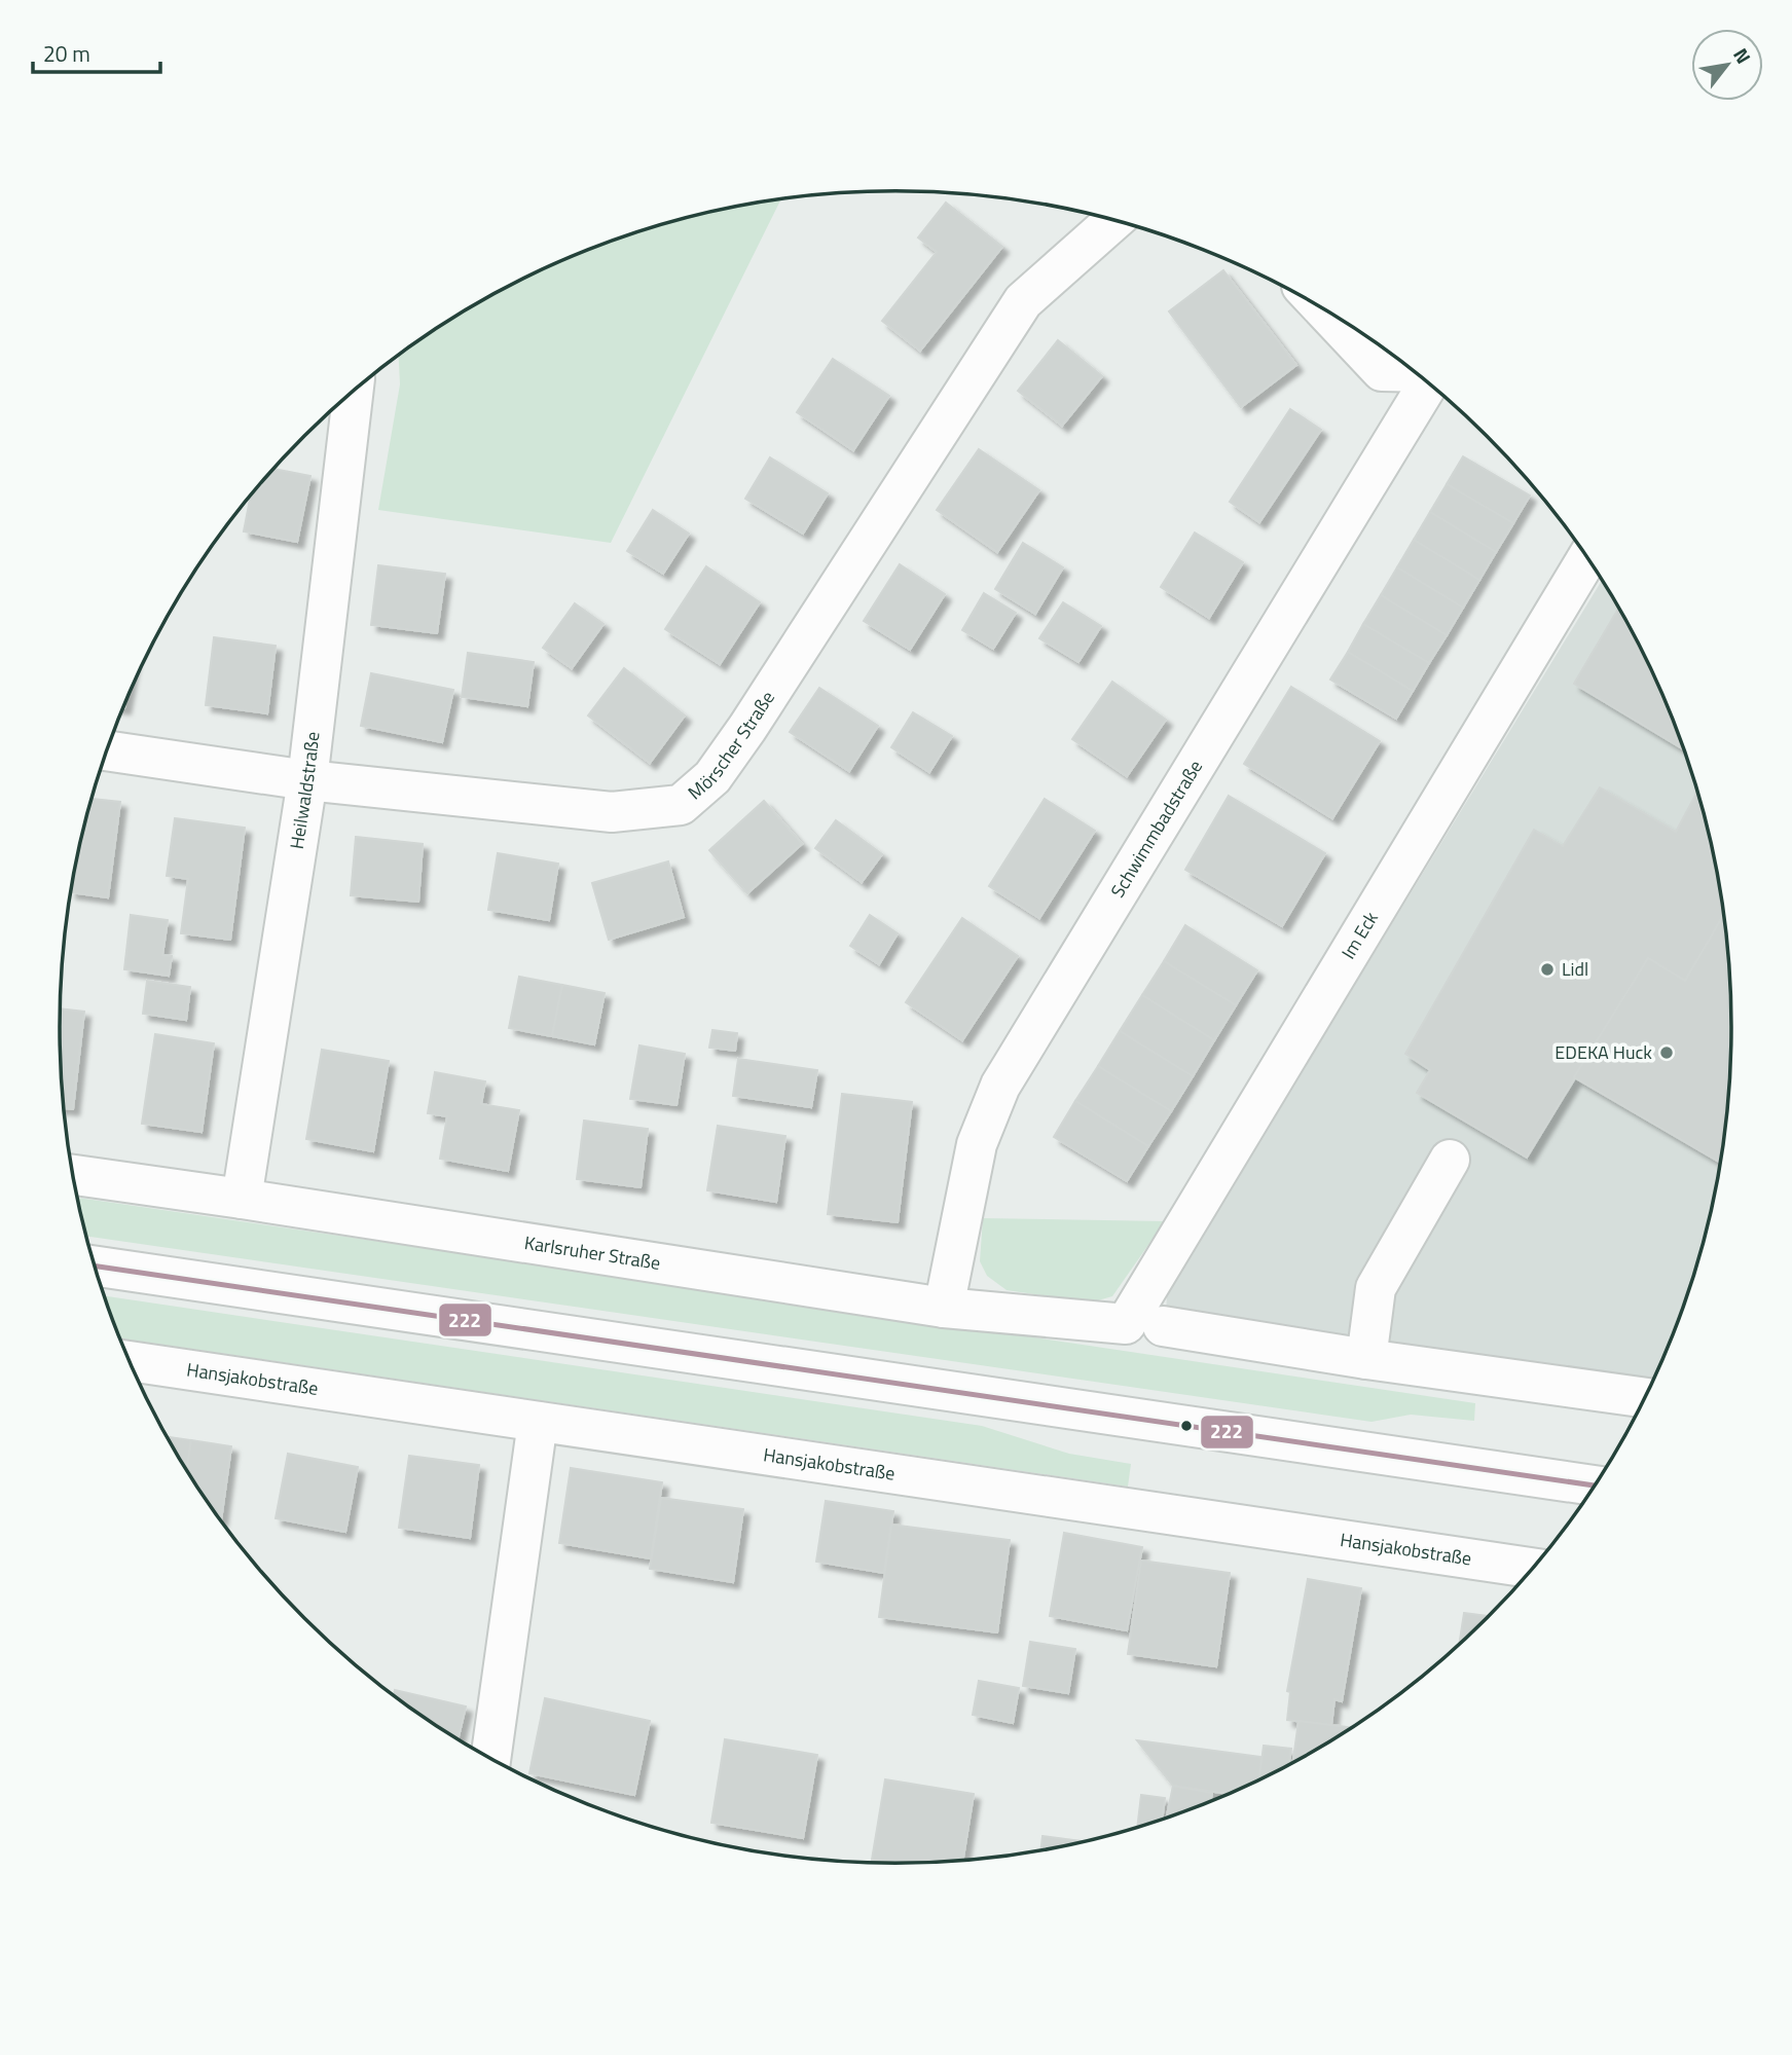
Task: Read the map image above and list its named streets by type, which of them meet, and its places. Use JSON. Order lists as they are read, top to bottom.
{
  "streets": {
    "street": [
      "Mörscher Straße",
      "Heilwaldstraße",
      "Schwimmbadstraße",
      "Im Eck",
      "Karlsruher Straße",
      "Hansjakobstraße"
    ]
  },
  "crossings": [
    ["Mörscher Straße", "Heilwaldstraße"],
    ["Heilwaldstraße", "Karlsruher Straße"],
    ["Schwimmbadstraße", "Karlsruher Straße"],
    ["Im Eck", "Karlsruher Straße"]
  ],
  "places": ["Lidl", "EDEKA Huck"],
  "lines": ["transit line 222"],
  "scale_bar": "20 m",
  "north": "top right"
}
